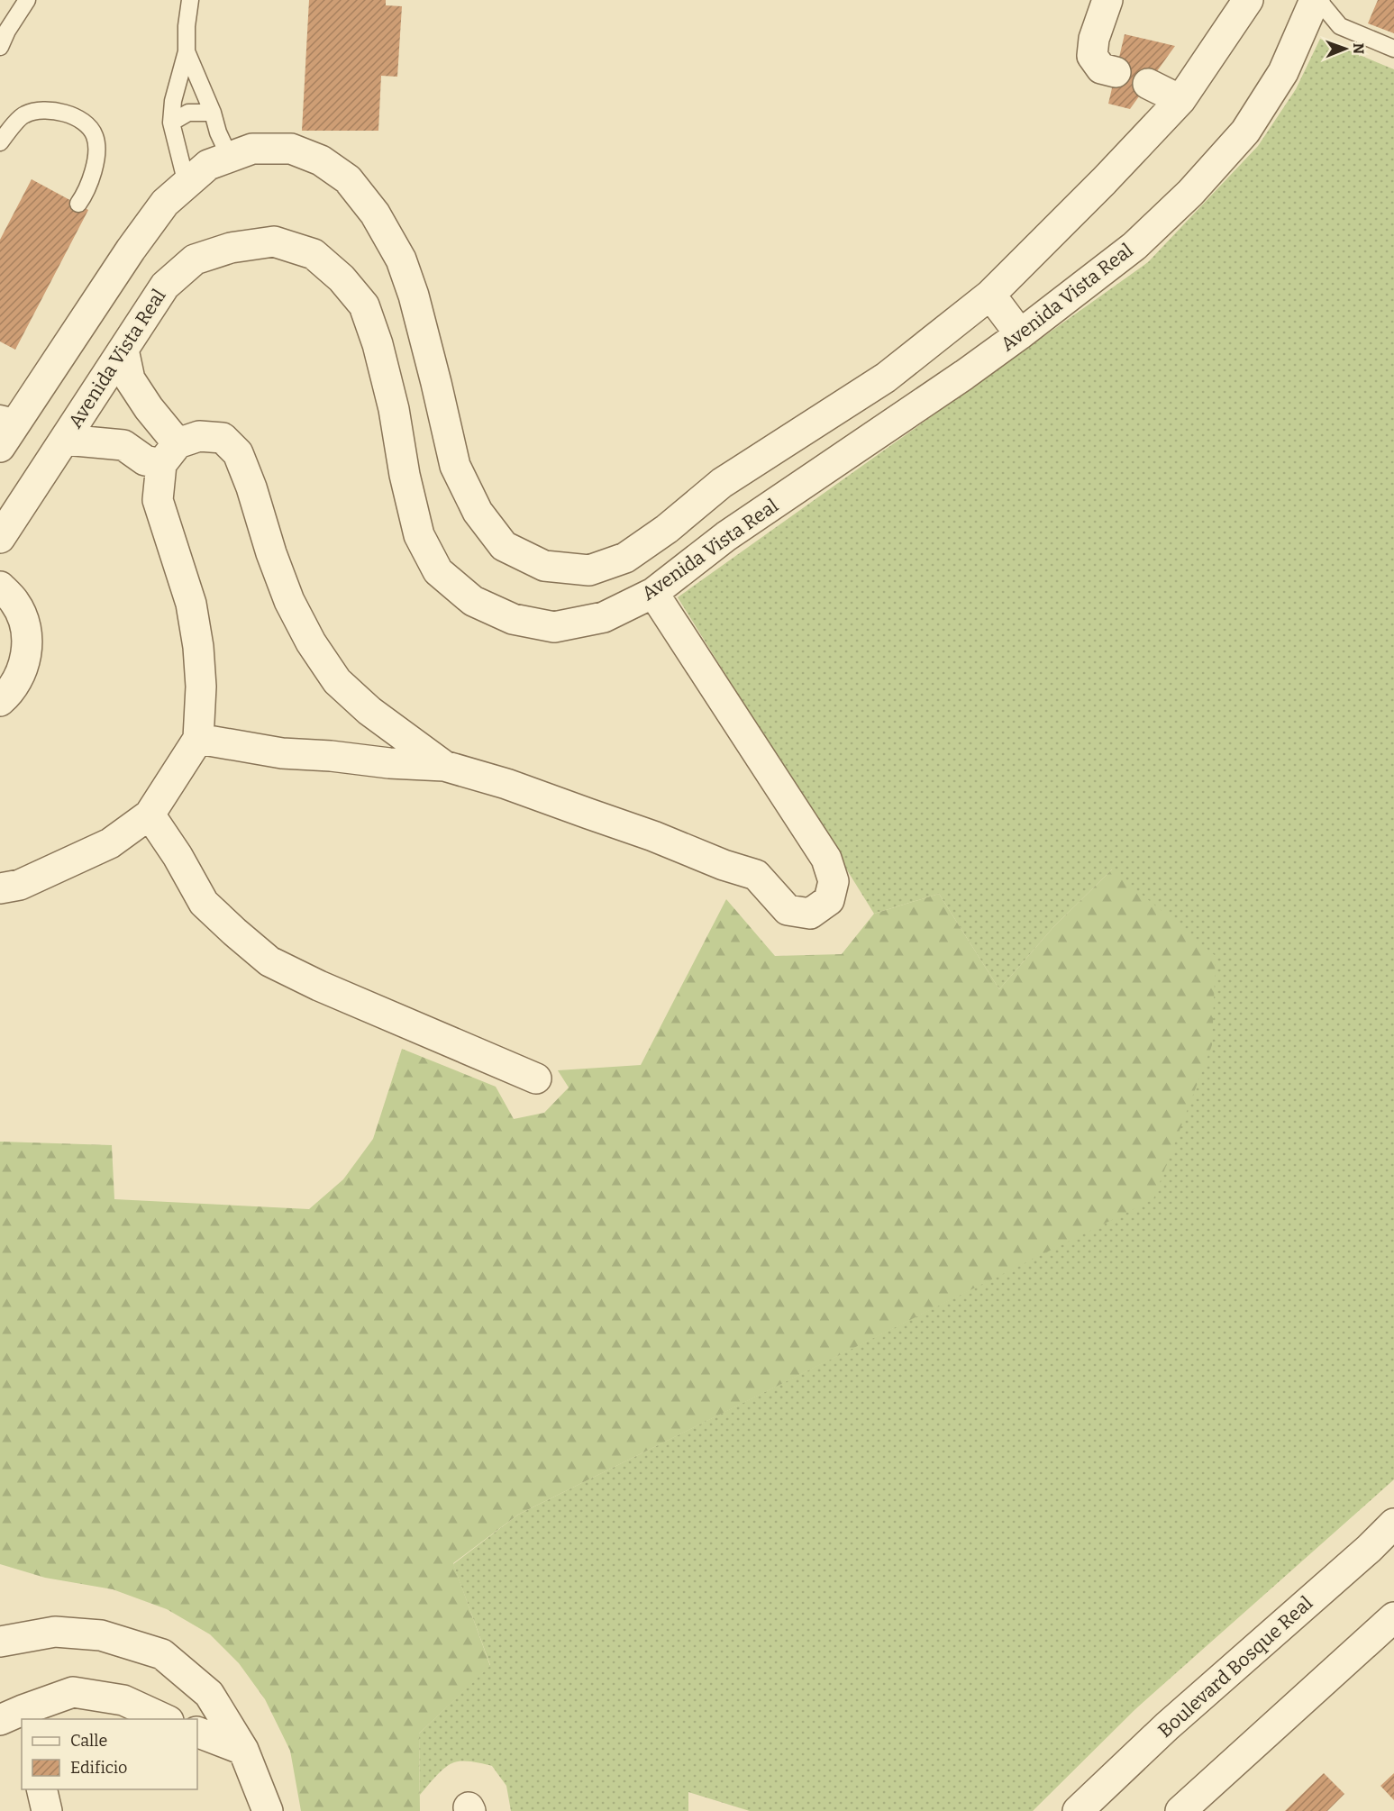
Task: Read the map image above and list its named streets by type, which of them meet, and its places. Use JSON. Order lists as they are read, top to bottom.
{
  "streets": {
    "street": ["Avenida Vista Real", "Boulevard Bosque Real"]
  },
  "legend": ["Calle", "Edificio"],
  "north": "right"
}
